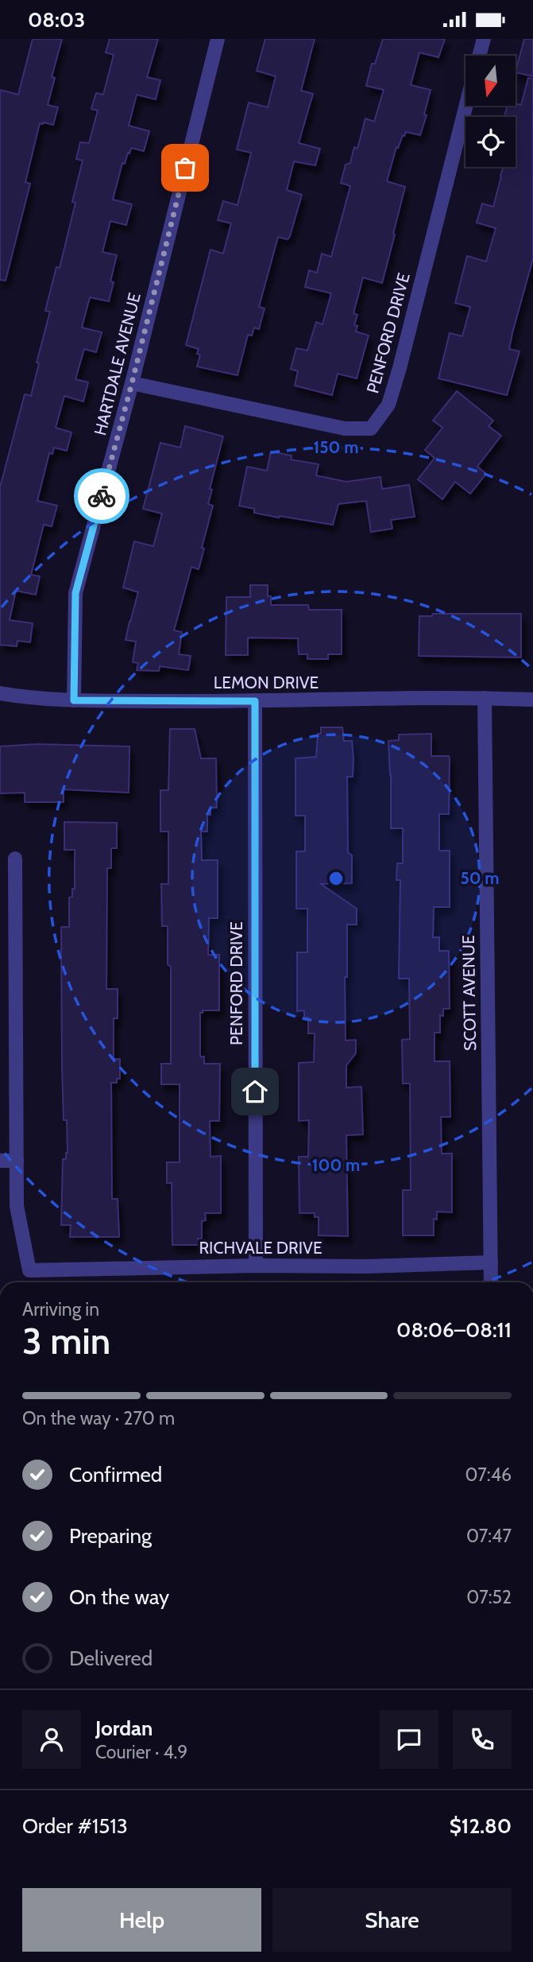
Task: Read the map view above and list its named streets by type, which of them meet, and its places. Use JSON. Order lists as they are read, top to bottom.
{
  "streets": {
    "street": [
      "PENFORD DRIVE",
      "HARTDALE AVENUE",
      "LEMON DRIVE",
      "SCOTT AVENUE",
      "RICHVALE DRIVE"
    ]
  },
  "crossings": [
    ["PENFORD DRIVE", "HARTDALE AVENUE"],
    ["PENFORD DRIVE", "LEMON DRIVE"],
    ["PENFORD DRIVE", "RICHVALE DRIVE"],
    ["HARTDALE AVENUE", "LEMON DRIVE"],
    ["LEMON DRIVE", "SCOTT AVENUE"],
    ["SCOTT AVENUE", "RICHVALE DRIVE"]
  ],
  "north": "bottom",
  "page": {
    "status": "08:03",
    "heading": ["3 min", "Arriving in", "08:06–08:11"],
    "panel": [
      "Jordan",
      "Courier · 4.9",
      "Order #1513",
      "$12.80"
    ],
    "bar": "On the way · 270 m",
    "list": [
      ["Confirmed", "07:46"],
      ["Preparing", "07:47"],
      ["On the way", "07:52"],
      "Delivered"
    ],
    "buttons": ["Help", "Share"]
  },
  "rings": ["150 m", "50 m", "100 m"]
}
